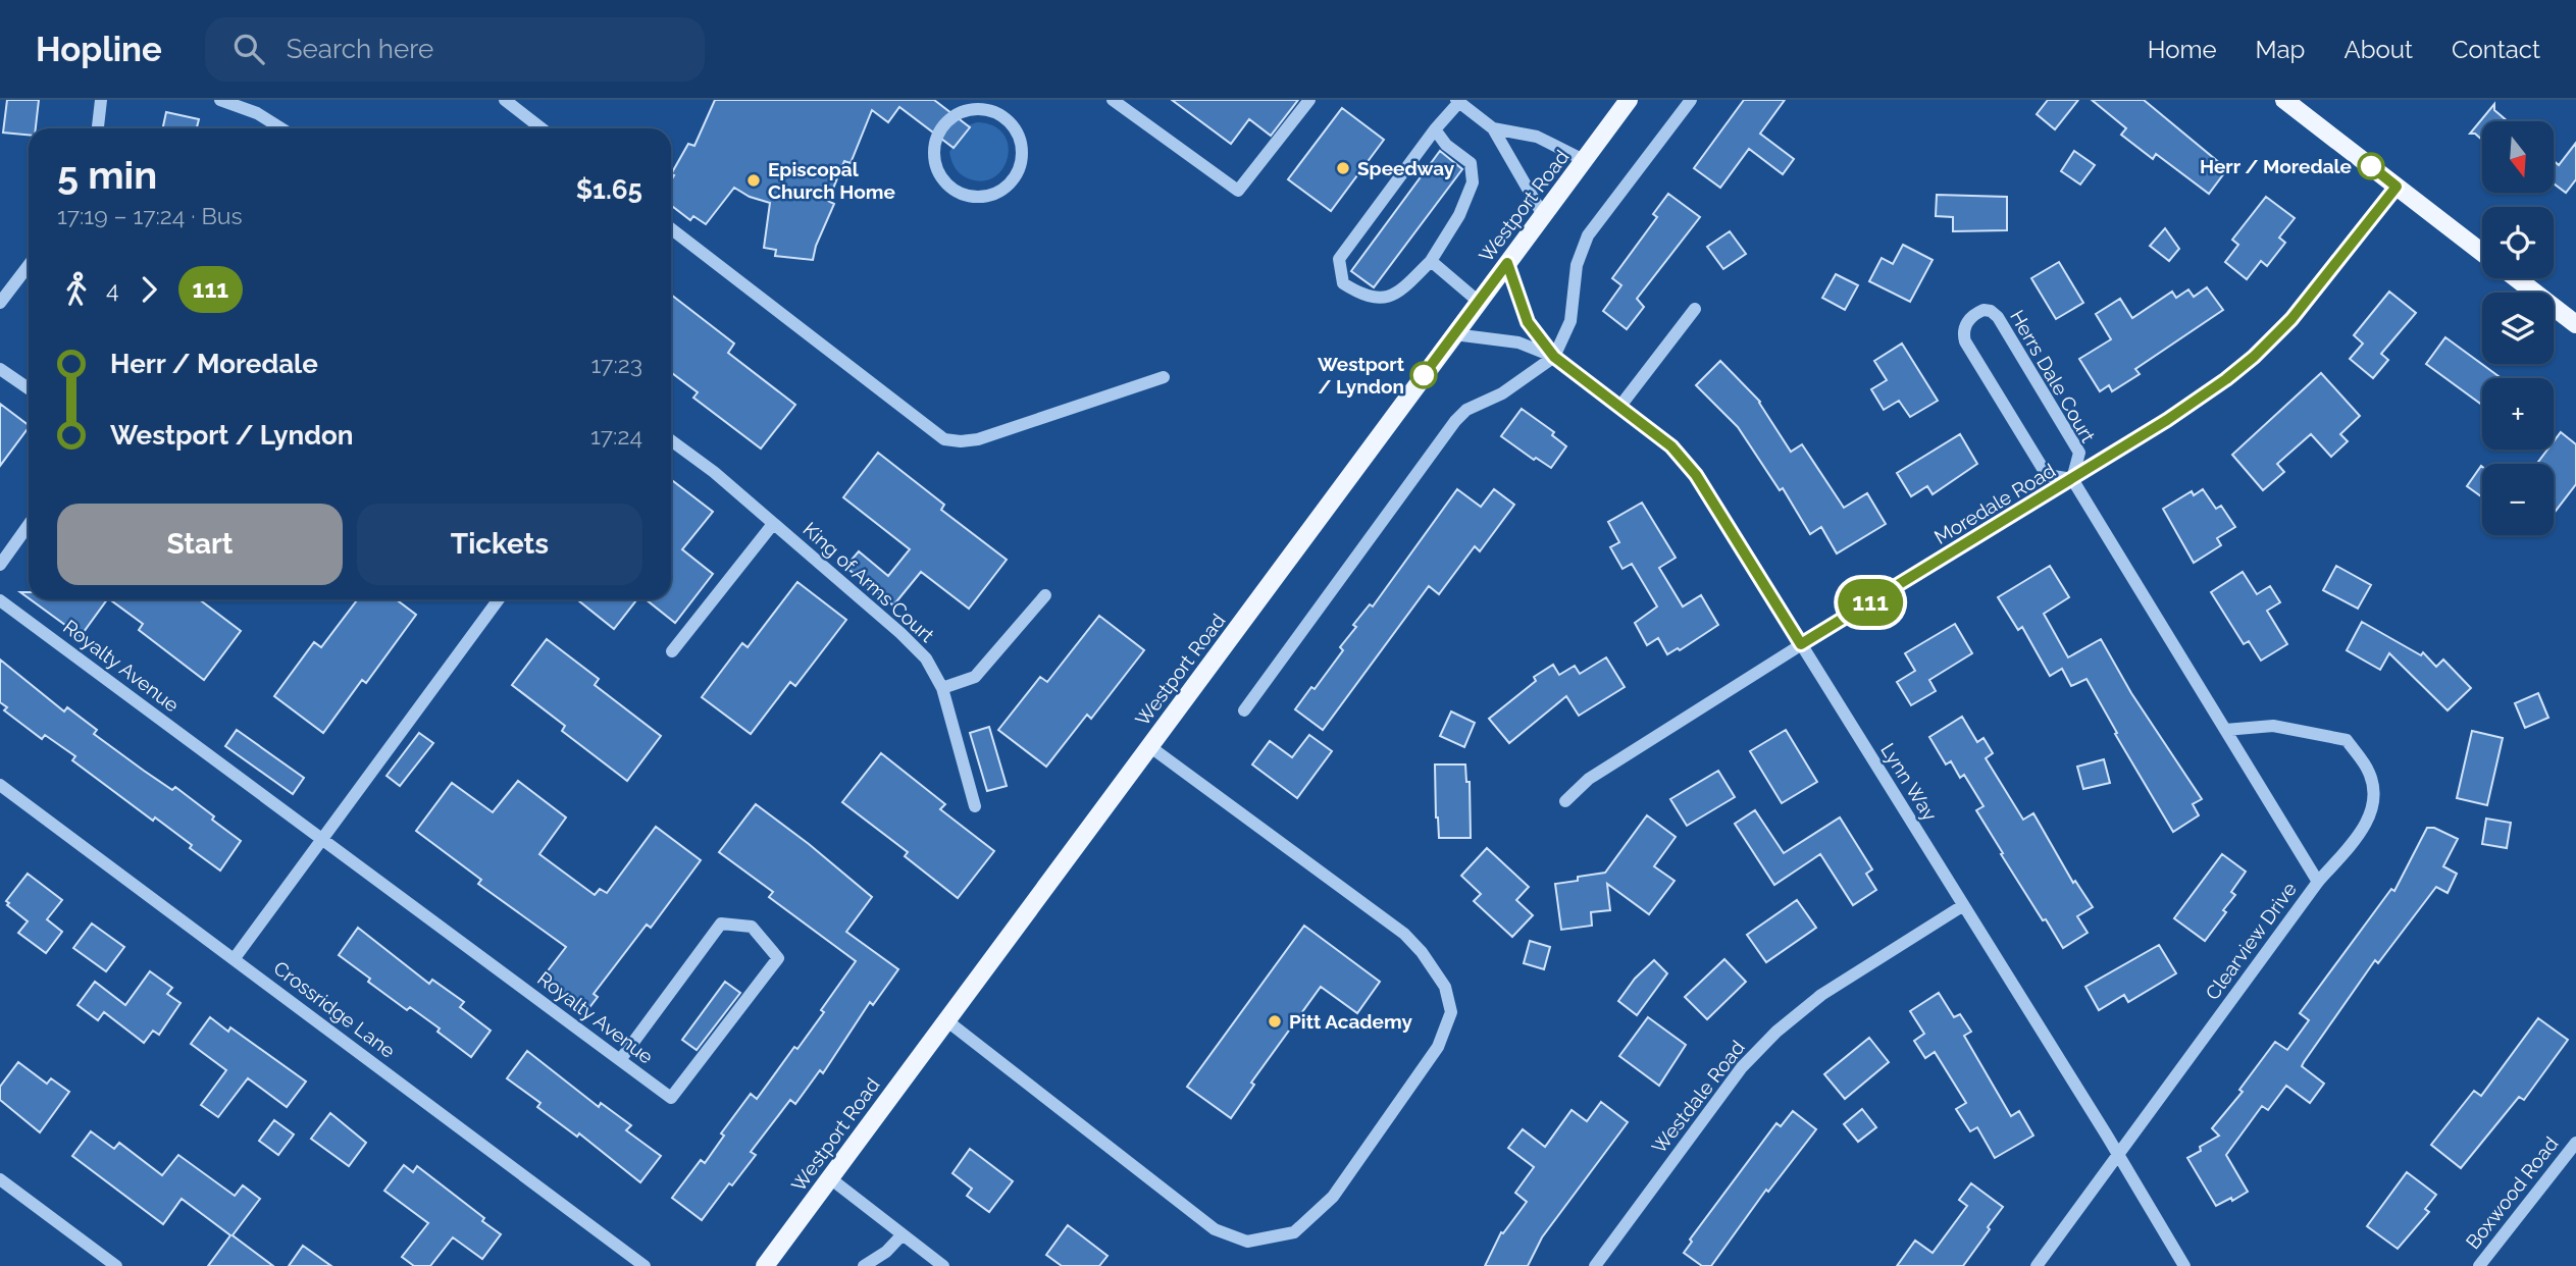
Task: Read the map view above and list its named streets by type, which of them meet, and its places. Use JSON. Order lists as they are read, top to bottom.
{
  "streets": {
    "main road": ["Westport Road"],
    "street": [
      "Herrs Dale Court",
      "Moredale Road",
      "King of Arms Court",
      "Royalty Avenue",
      "Lynn Way",
      "Clearview Drive",
      "Crossridge Lane",
      "Westdale Road",
      "Boxwood Road"
    ]
  },
  "crossings": [
    ["Westport Road", "Lynn Way"],
    ["Herrs Dale Court", "Moredale Road"],
    ["Herrs Dale Court", "Clearview Drive"],
    ["Moredale Road", "Lynn Way"],
    ["Moredale Road", "Clearview Drive"],
    ["Lynn Way", "Clearview Drive"],
    ["Lynn Way", "Westdale Road"]
  ],
  "places": [
    "Herr / Moredale",
    "Speedway",
    "Episcopal Church Home",
    "Westport / Lyndon",
    "Pitt Academy"
  ],
  "lines": ["bus line 111"],
  "north": "bottom",
  "page": {
    "header": "Hopline",
    "search": "Search here",
    "nav": [
      "Home",
      "Map",
      "About",
      "Contact"
    ],
    "on_map": "111",
    "map_buttons": ["+", "−"],
    "heading": ["5 min", "17:19 – 17:24 · Bus", "$1.65"],
    "legs": ["4", "111"],
    "list": [
      {
        "name": "Herr / Moredale",
        "value": "17:23"
      },
      {
        "name": "Westport / Lyndon",
        "value": "17:24"
      }
    ],
    "buttons": ["Start", "Tickets"]
  }
}
